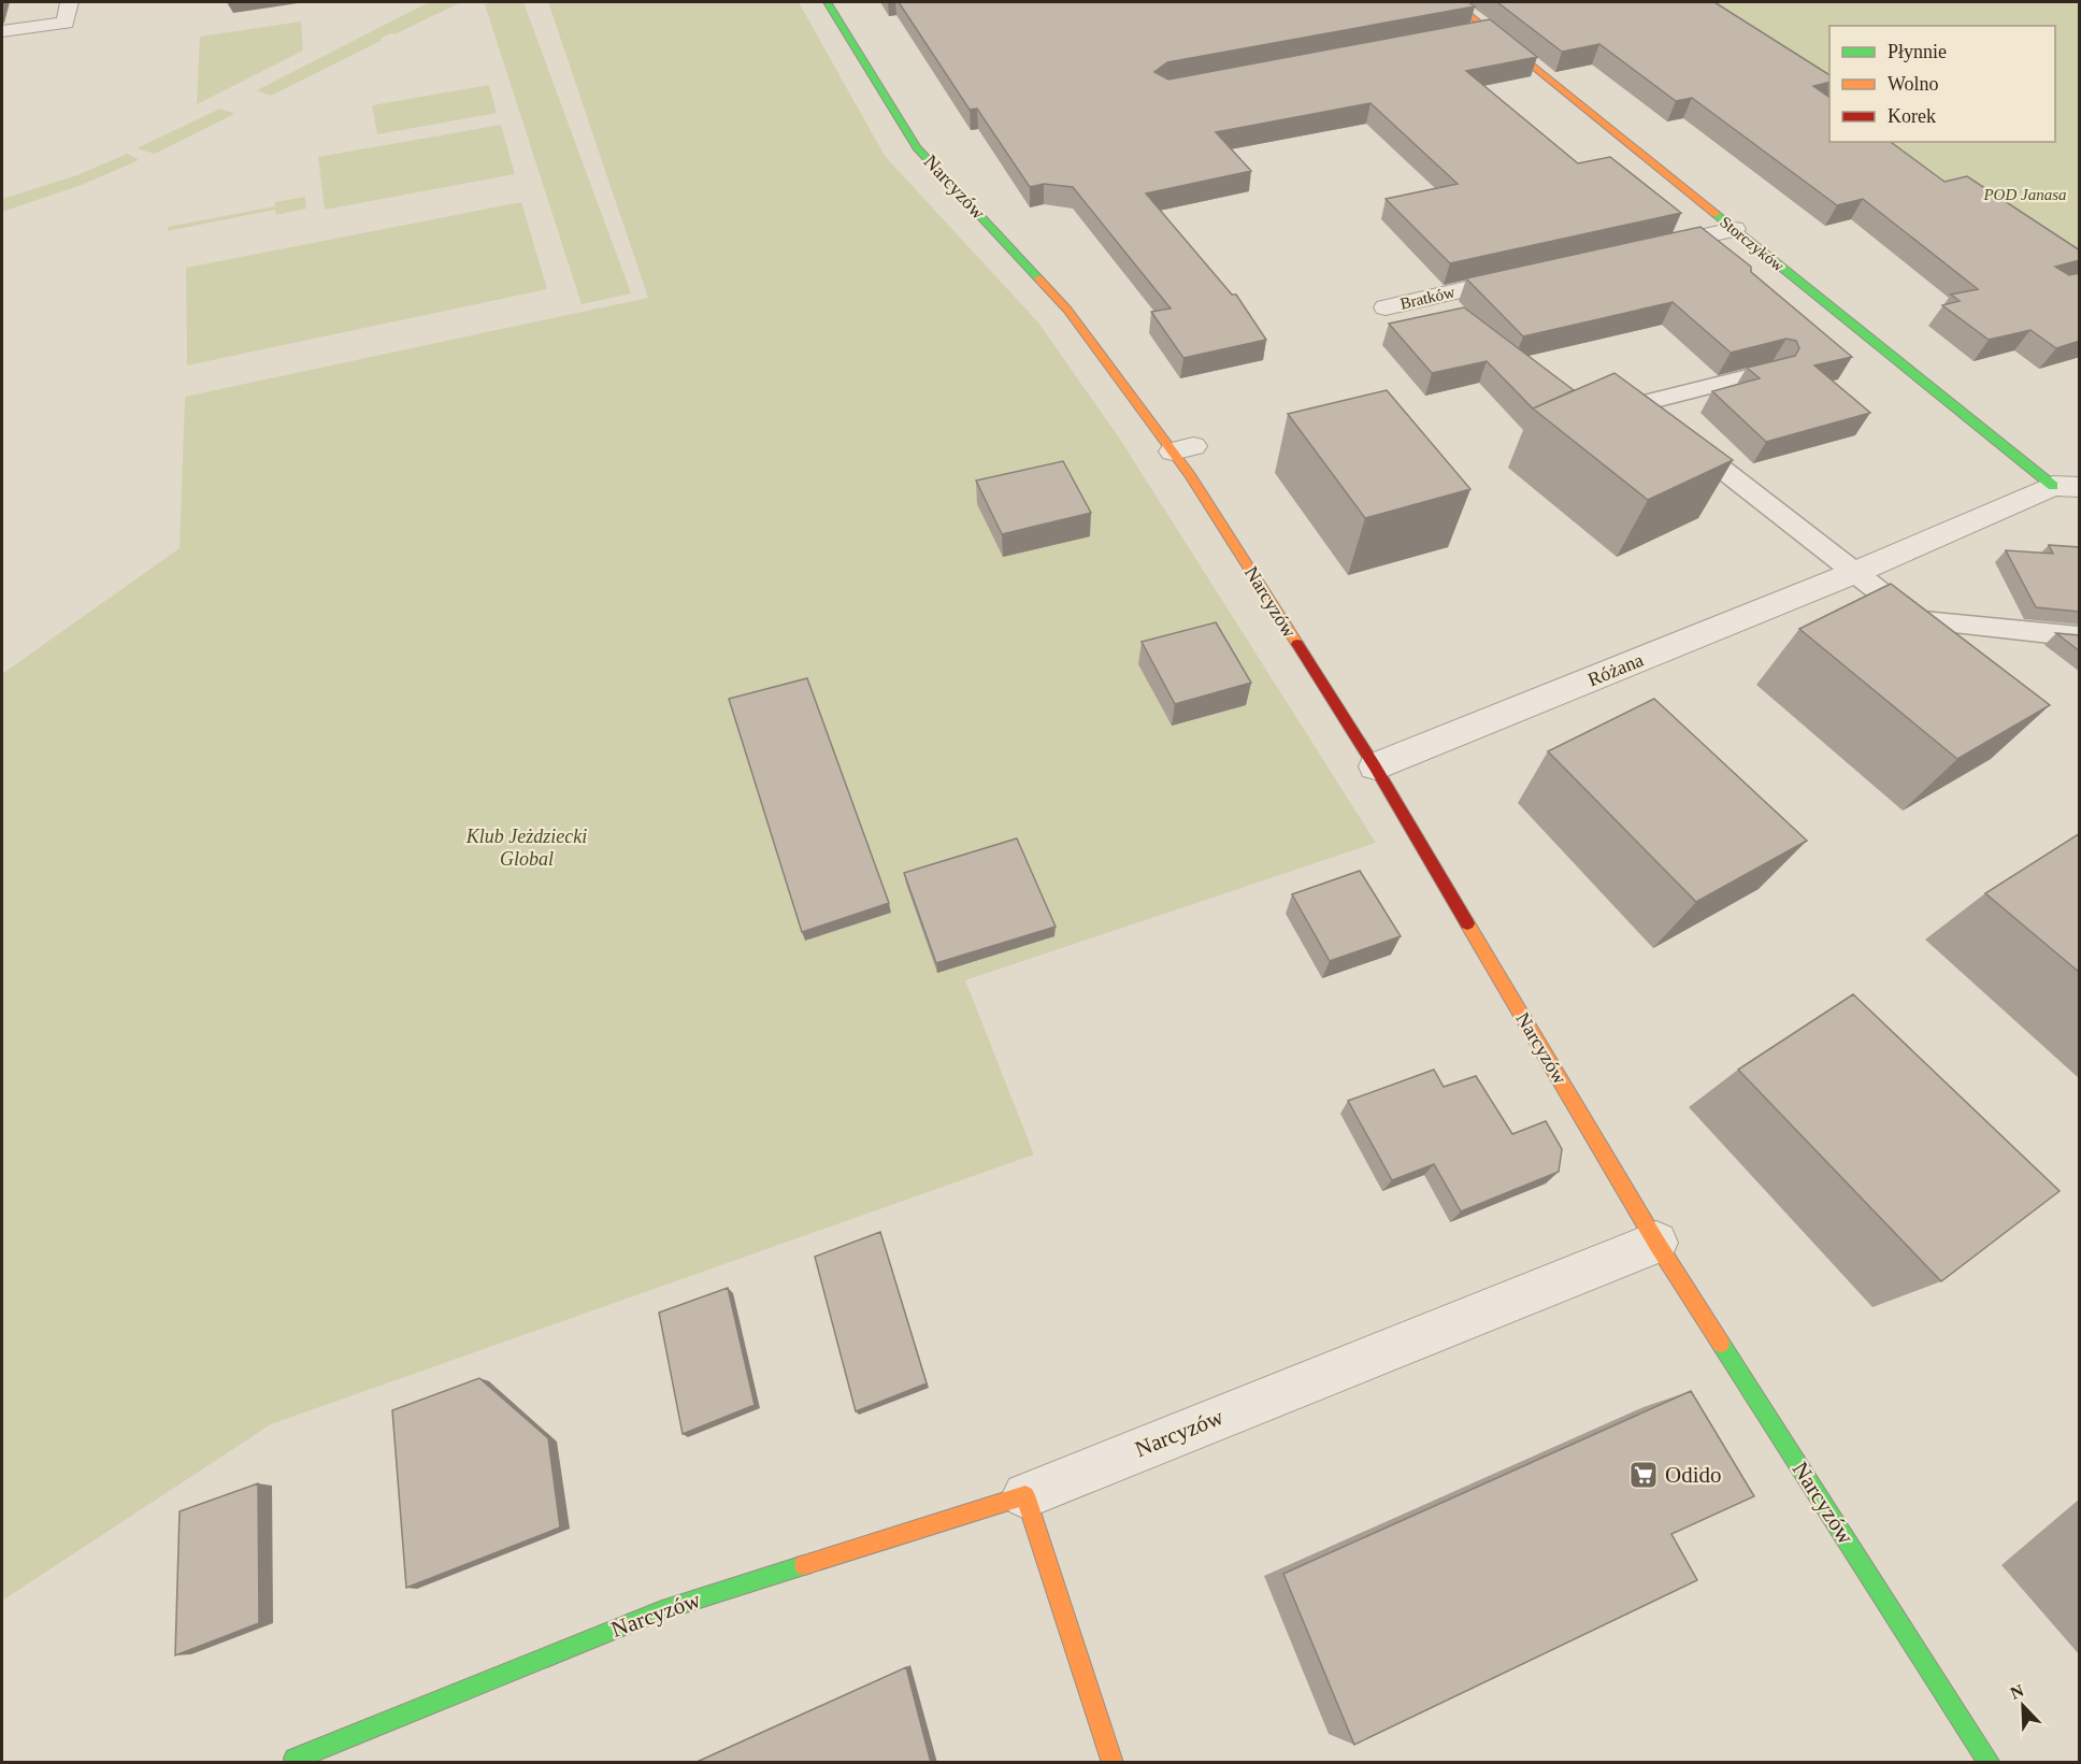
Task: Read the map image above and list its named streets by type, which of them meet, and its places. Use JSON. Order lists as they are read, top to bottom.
{
  "streets": {
    "street": [
      "Narcyzów",
      "Storczyków",
      "Bratków",
      "Różana"
    ]
  },
  "crossings": [
    ["Narcyzów", "Różana"],
    ["Storczyków", "Różana"]
  ],
  "parks": ["POD Janasa", "Klub Jeżdziecki Global"],
  "places": {
    "supermarket": ["Odido"]
  },
  "legend": ["Płynnie", "Wolno", "Korek"],
  "north": "top left"
}
